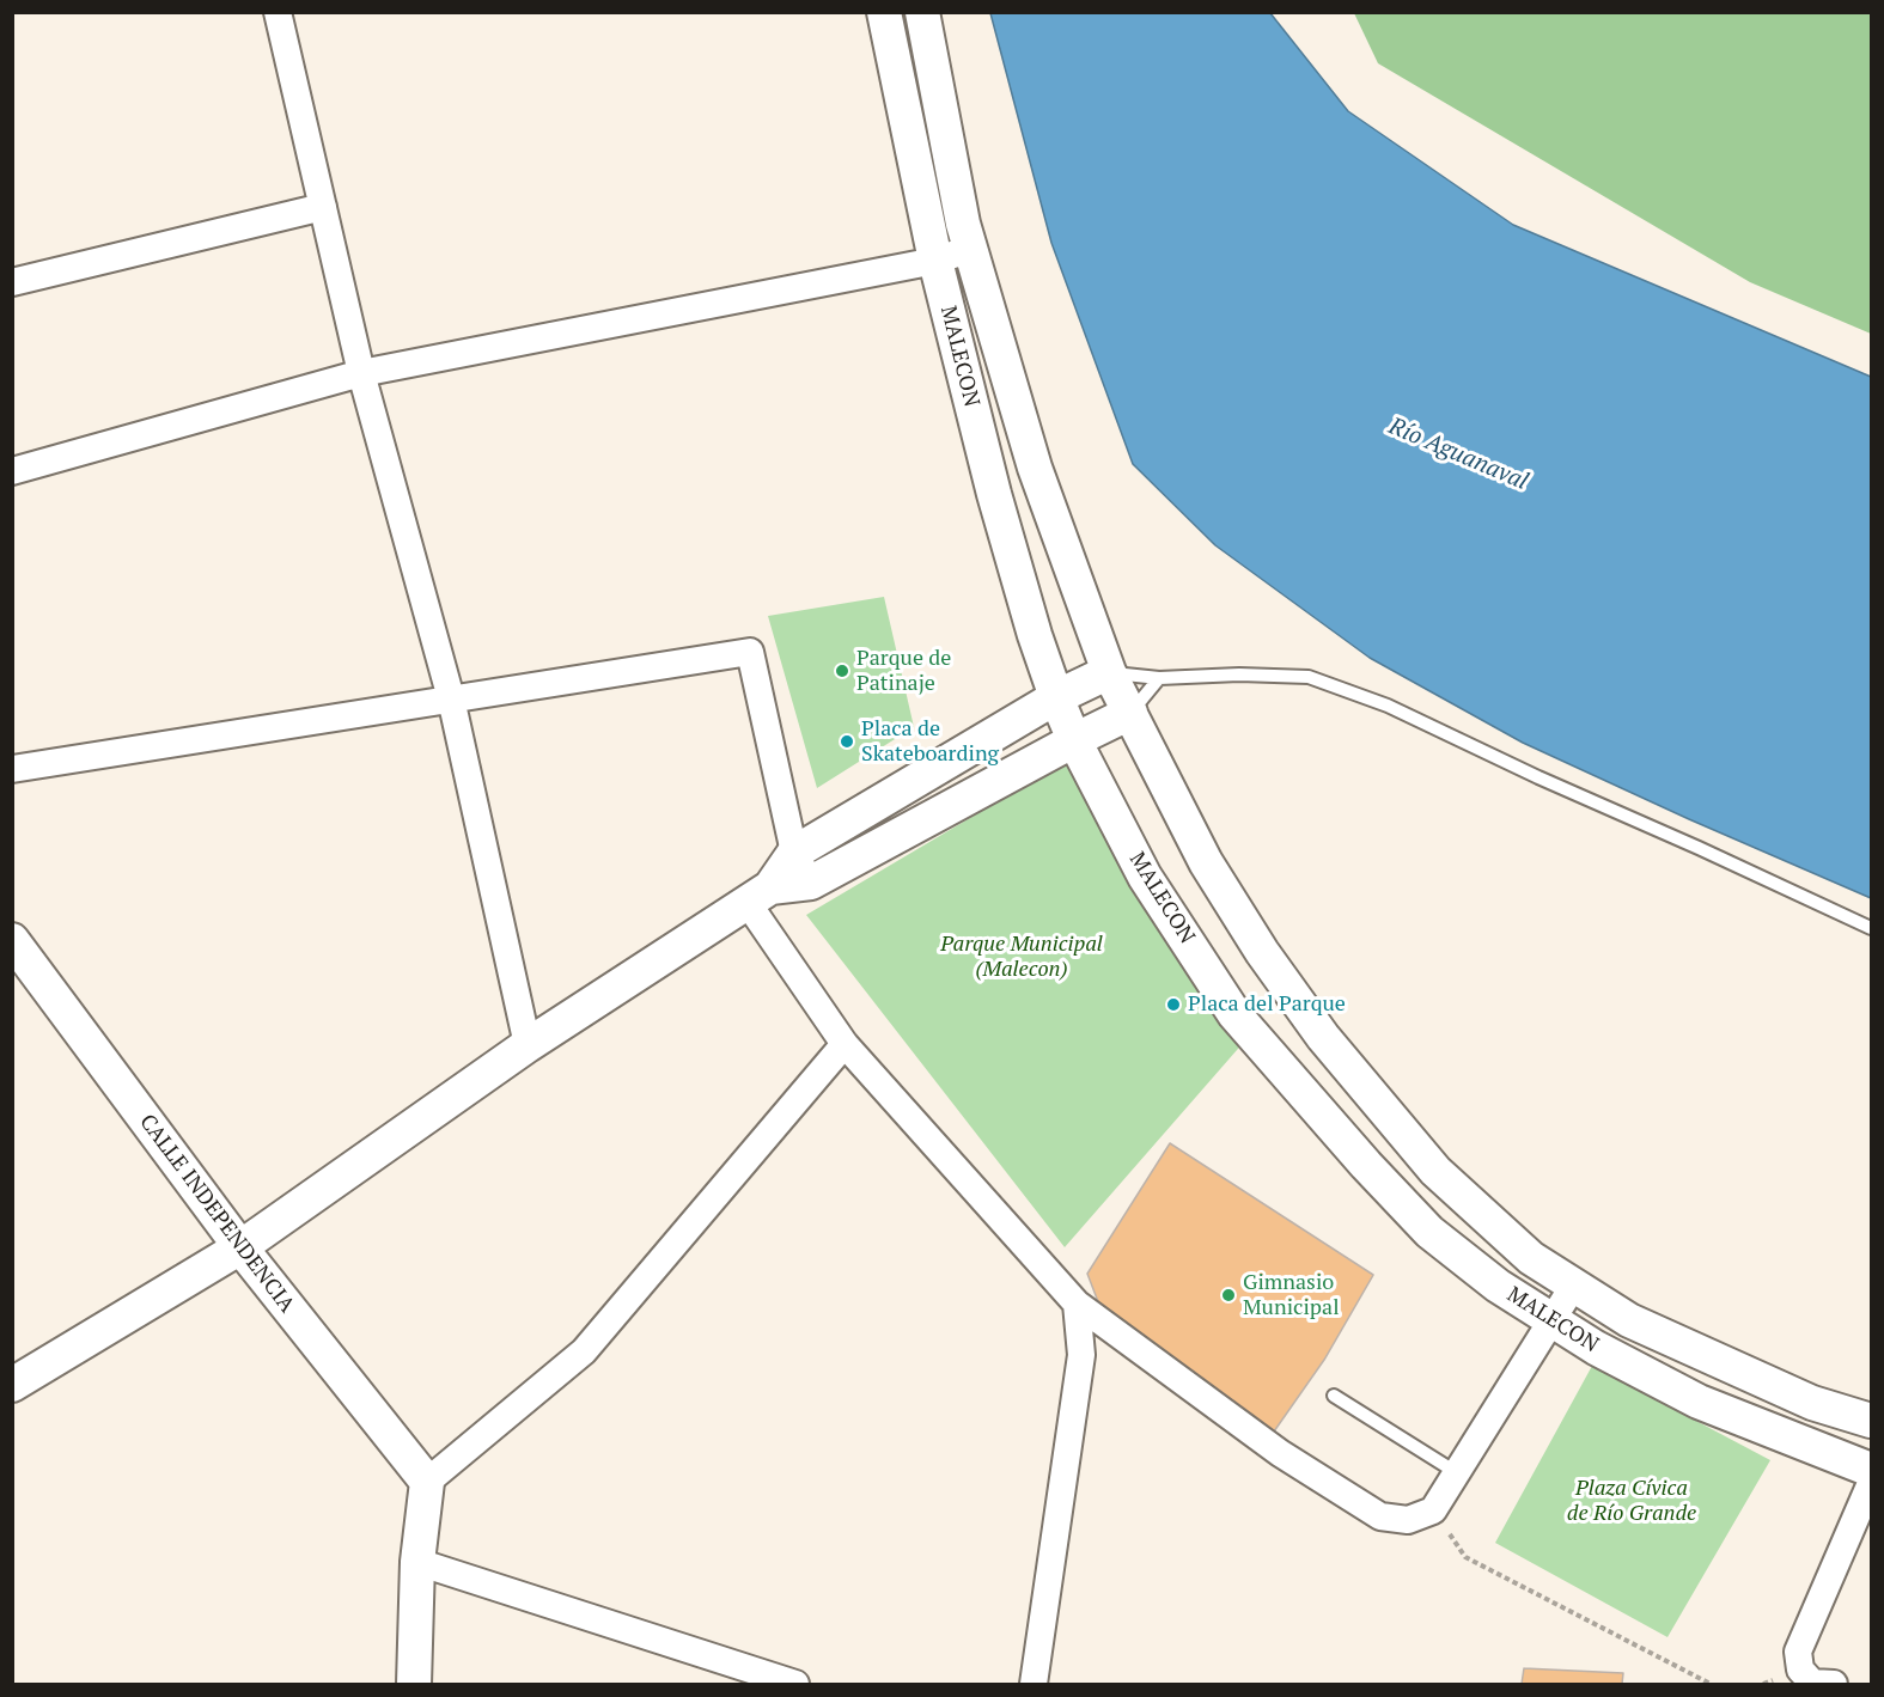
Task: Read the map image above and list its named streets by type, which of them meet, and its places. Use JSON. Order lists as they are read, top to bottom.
{
  "streets": {
    "street": ["MALECON", "CALLE INDEPENDENCIA"]
  },
  "water": ["Río Aguanaval"],
  "parks": ["Parque Municipal (Malecon)", "Plaza Cívica de Río Grande"],
  "places": [
    "Parque de Patinaje",
    "Placa de Skateboarding",
    "Placa del Parque",
    "Gimnasio Municipal"
  ]
}
